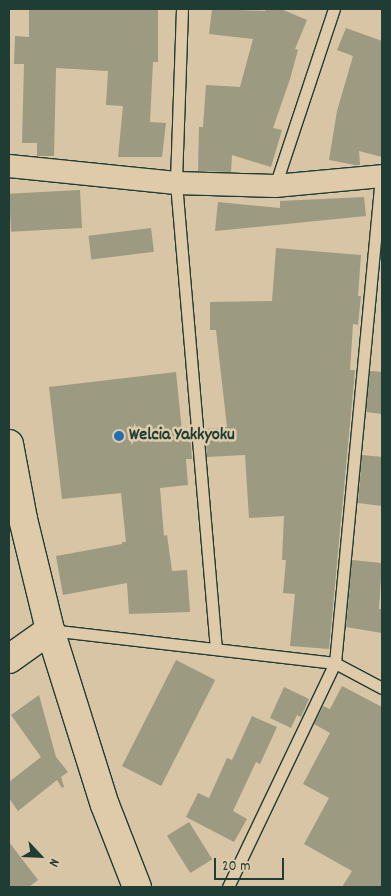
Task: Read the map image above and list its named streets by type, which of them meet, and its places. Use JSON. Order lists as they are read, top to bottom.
{
  "places": ["Welcia Yakkyoku"],
  "scale_bar": "20 m",
  "north": "bottom right"
}
